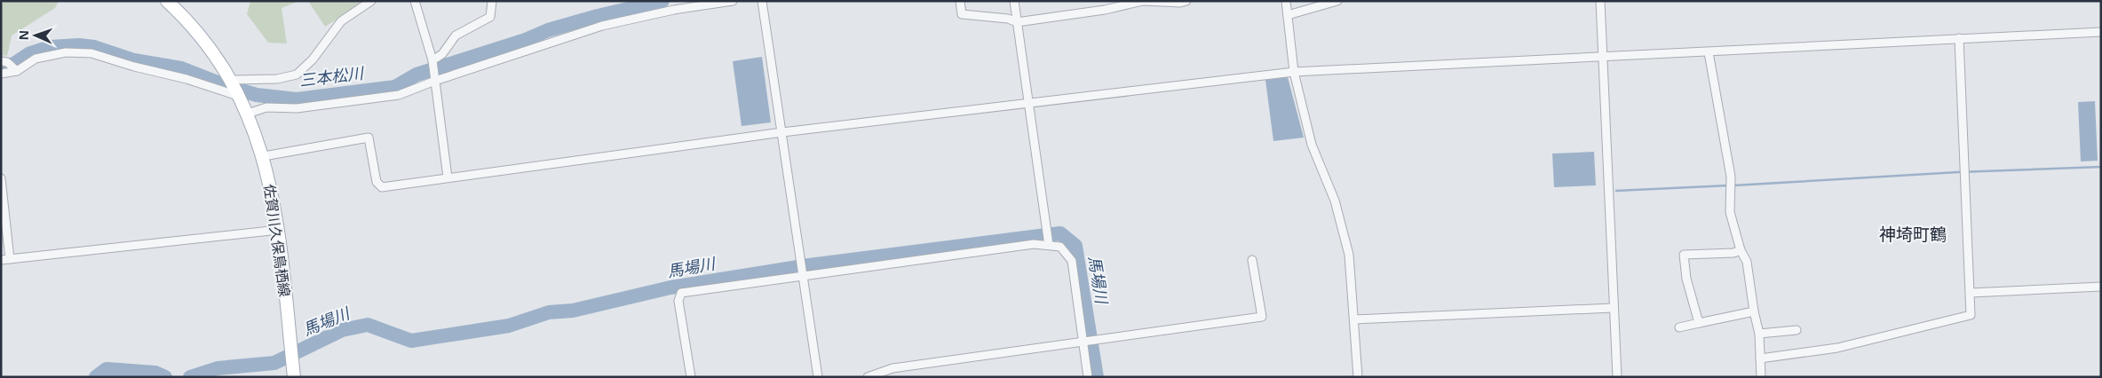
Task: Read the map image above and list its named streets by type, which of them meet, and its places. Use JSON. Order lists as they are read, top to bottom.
{
  "streets": {
    "main road": ["佐賀川久保鳥栖線"]
  },
  "districts": ["神埼町鶴"],
  "water": ["三本松川", "馬場川"],
  "north": "left"
}
